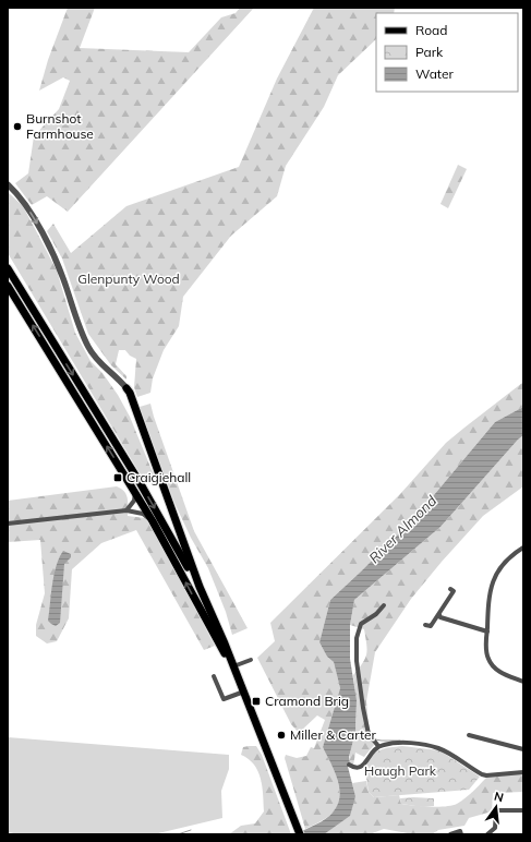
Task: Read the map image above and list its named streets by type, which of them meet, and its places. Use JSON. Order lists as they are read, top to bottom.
{
  "water": ["River Almond"],
  "parks": ["Glenpunty Wood", "Haugh Park"],
  "places": {
    "other": ["Burnshot Farmhouse", "Miller & Carter"],
    "transit": ["Craigiehall", "Cramond Brig"]
  },
  "legend": ["Road", "Park", "Water"],
  "north": "top"
}
